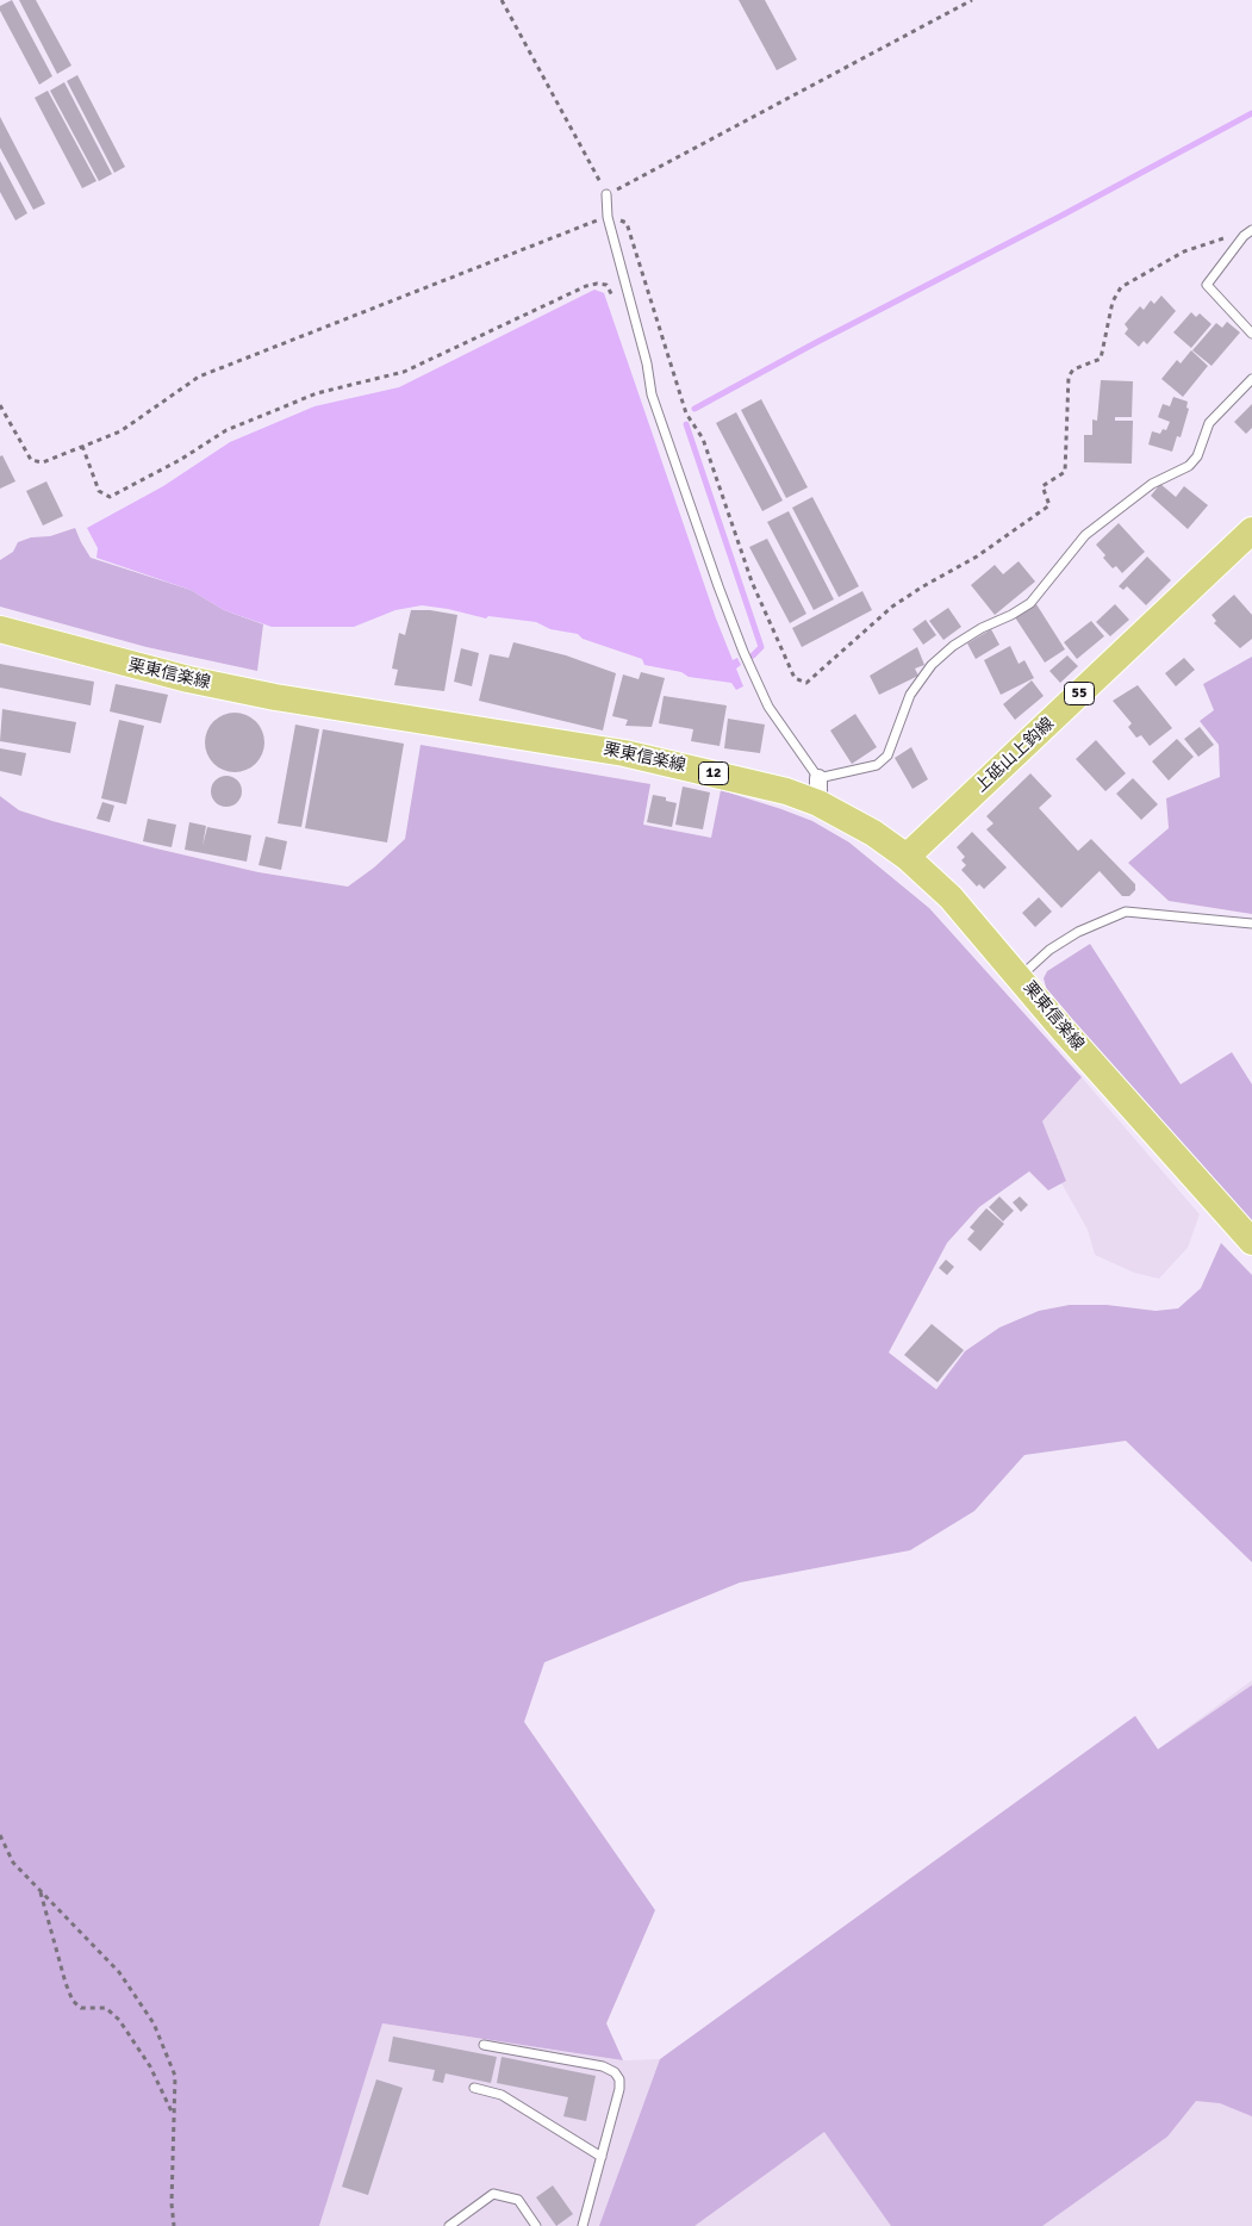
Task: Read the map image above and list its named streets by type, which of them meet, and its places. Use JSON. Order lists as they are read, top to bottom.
{
  "streets": {
    "main road": [
      "栗東信楽線",
      "55",
      "上砥山上鈎線",
      "12"
    ]
  },
  "crossings": [
    ["栗東信楽線", "上砥山上鈎線"]
  ]
}
